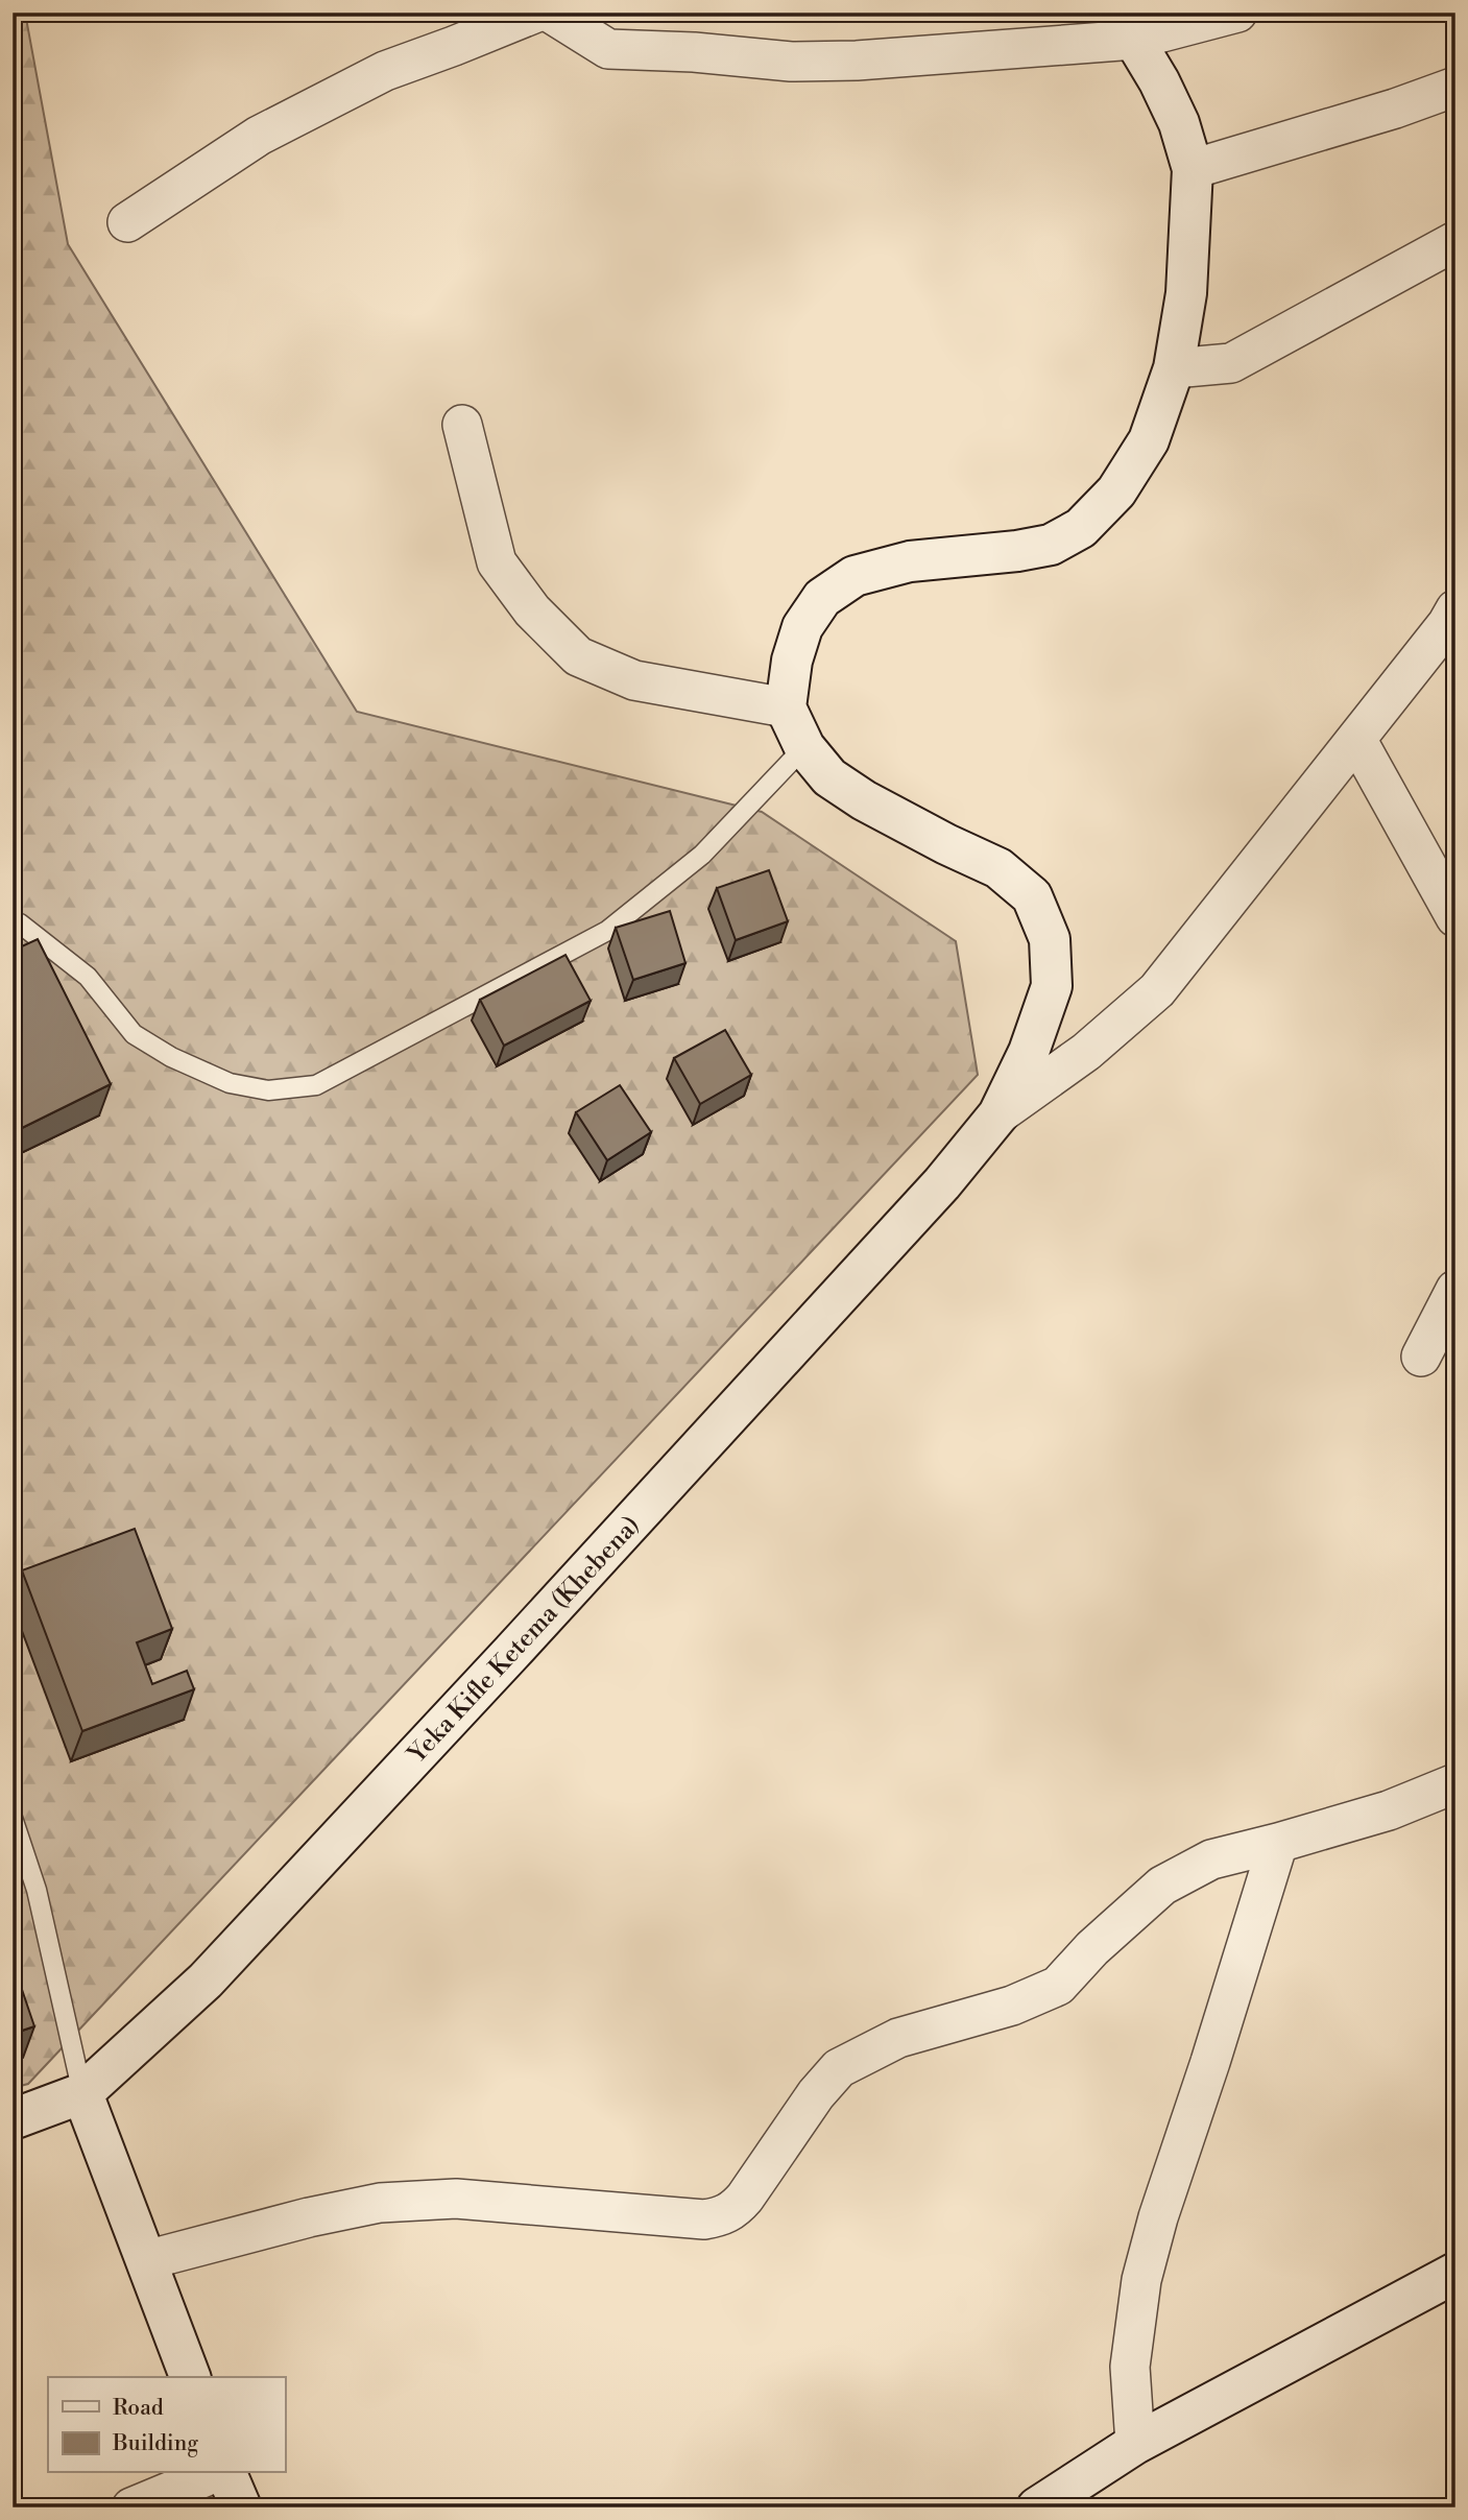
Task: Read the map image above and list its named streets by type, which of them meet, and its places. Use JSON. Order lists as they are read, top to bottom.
{
  "streets": {
    "main road": ["Yeka Kifle Ketema (Khebena)"]
  },
  "legend": ["Road", "Building"]
}
